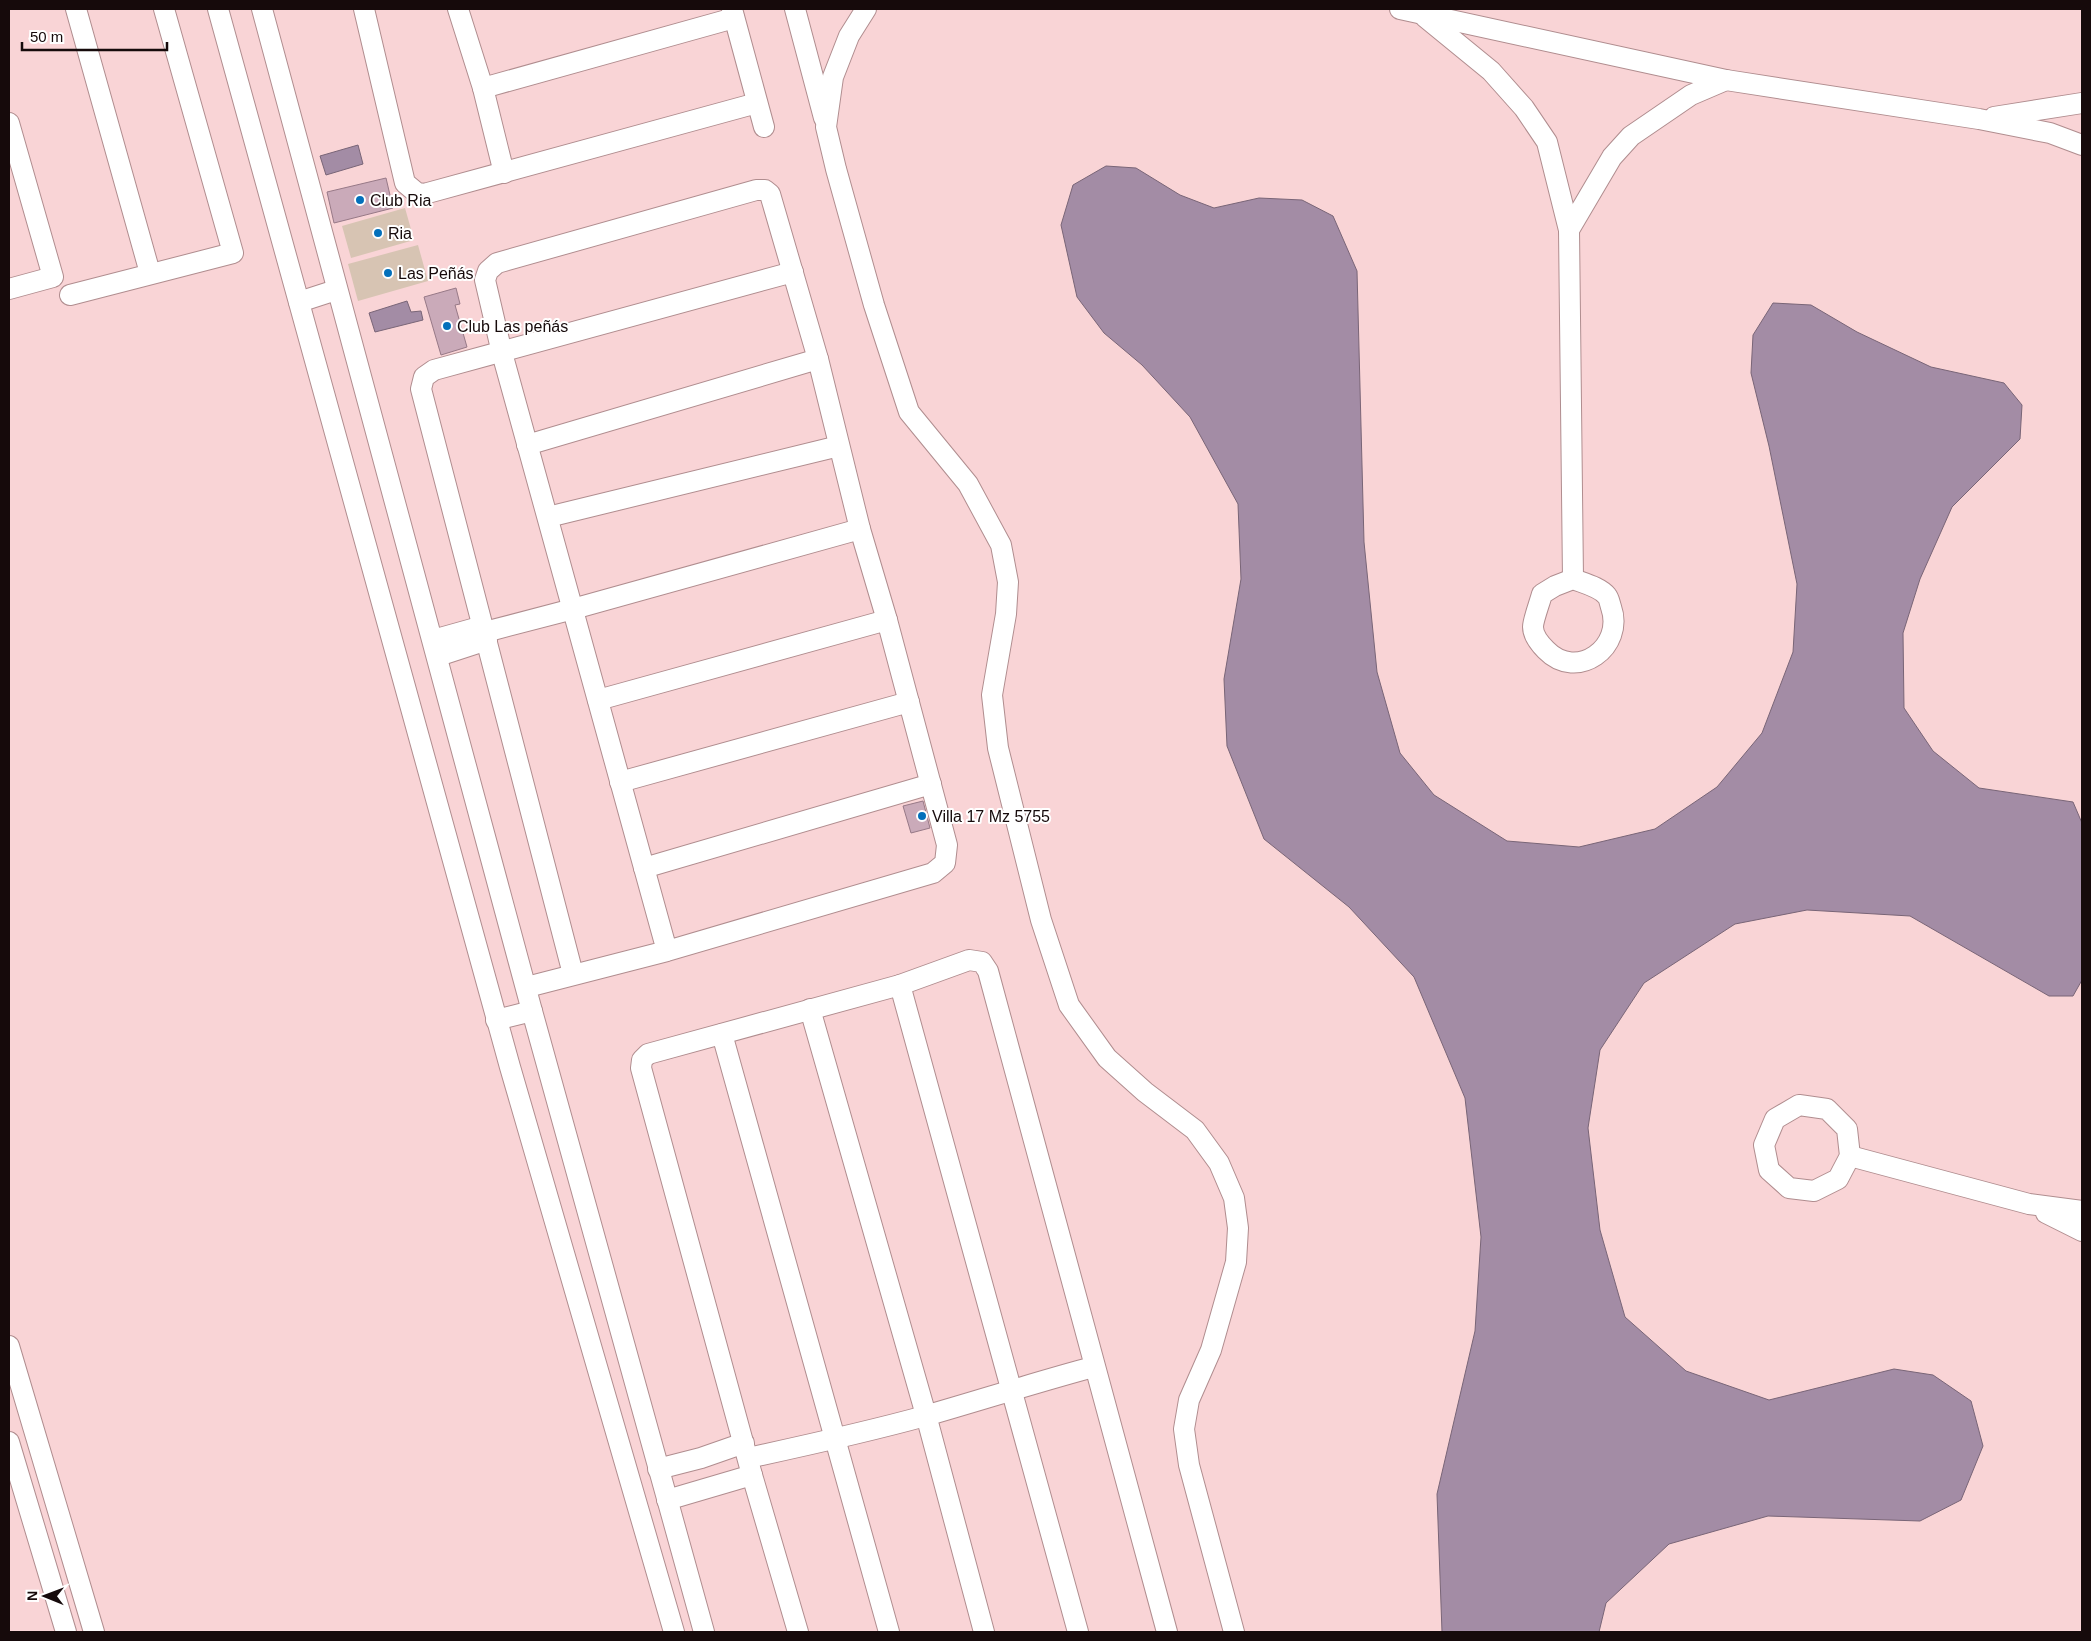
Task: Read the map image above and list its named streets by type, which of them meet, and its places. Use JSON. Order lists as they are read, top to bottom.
{
  "places": [
    "Club Ria",
    "Ria",
    "Las Peñás",
    "Club Las peñás",
    "Villa 17 Mz 5755"
  ],
  "scale_bar": "50 m",
  "north": "left"
}
